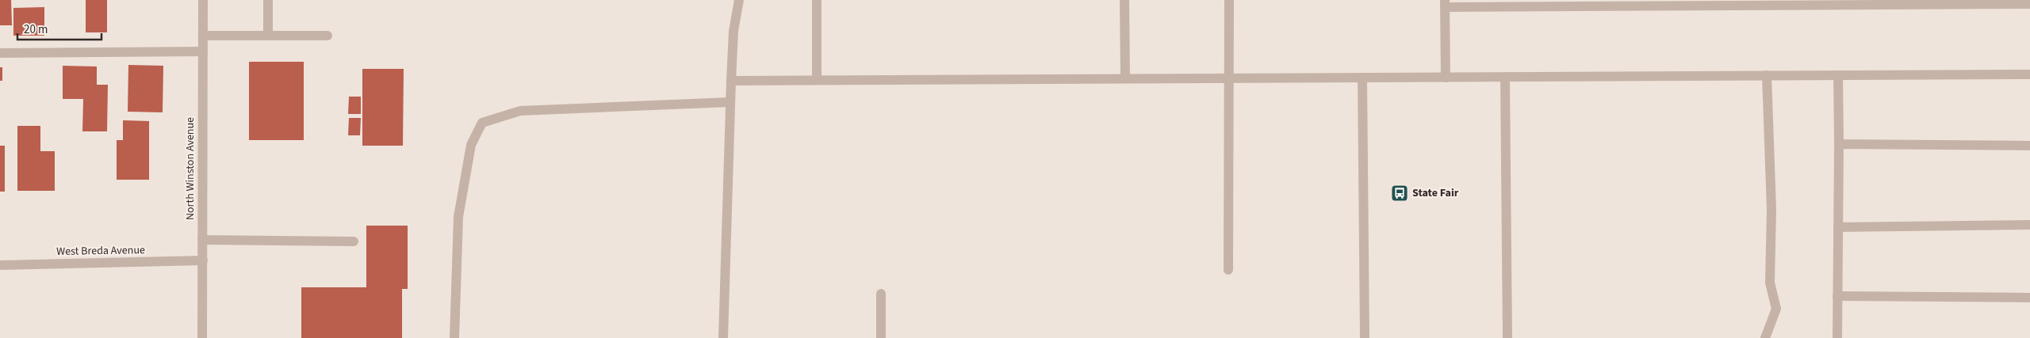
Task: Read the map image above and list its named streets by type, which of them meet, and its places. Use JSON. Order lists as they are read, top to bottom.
{
  "streets": {
    "street": ["North Winston Avenue", "West Breda Avenue"]
  },
  "crossings": [
    ["North Winston Avenue", "West Breda Avenue"]
  ],
  "places": {
    "bus stop": ["State Fair"]
  },
  "scale_bar": "20 m"
}
